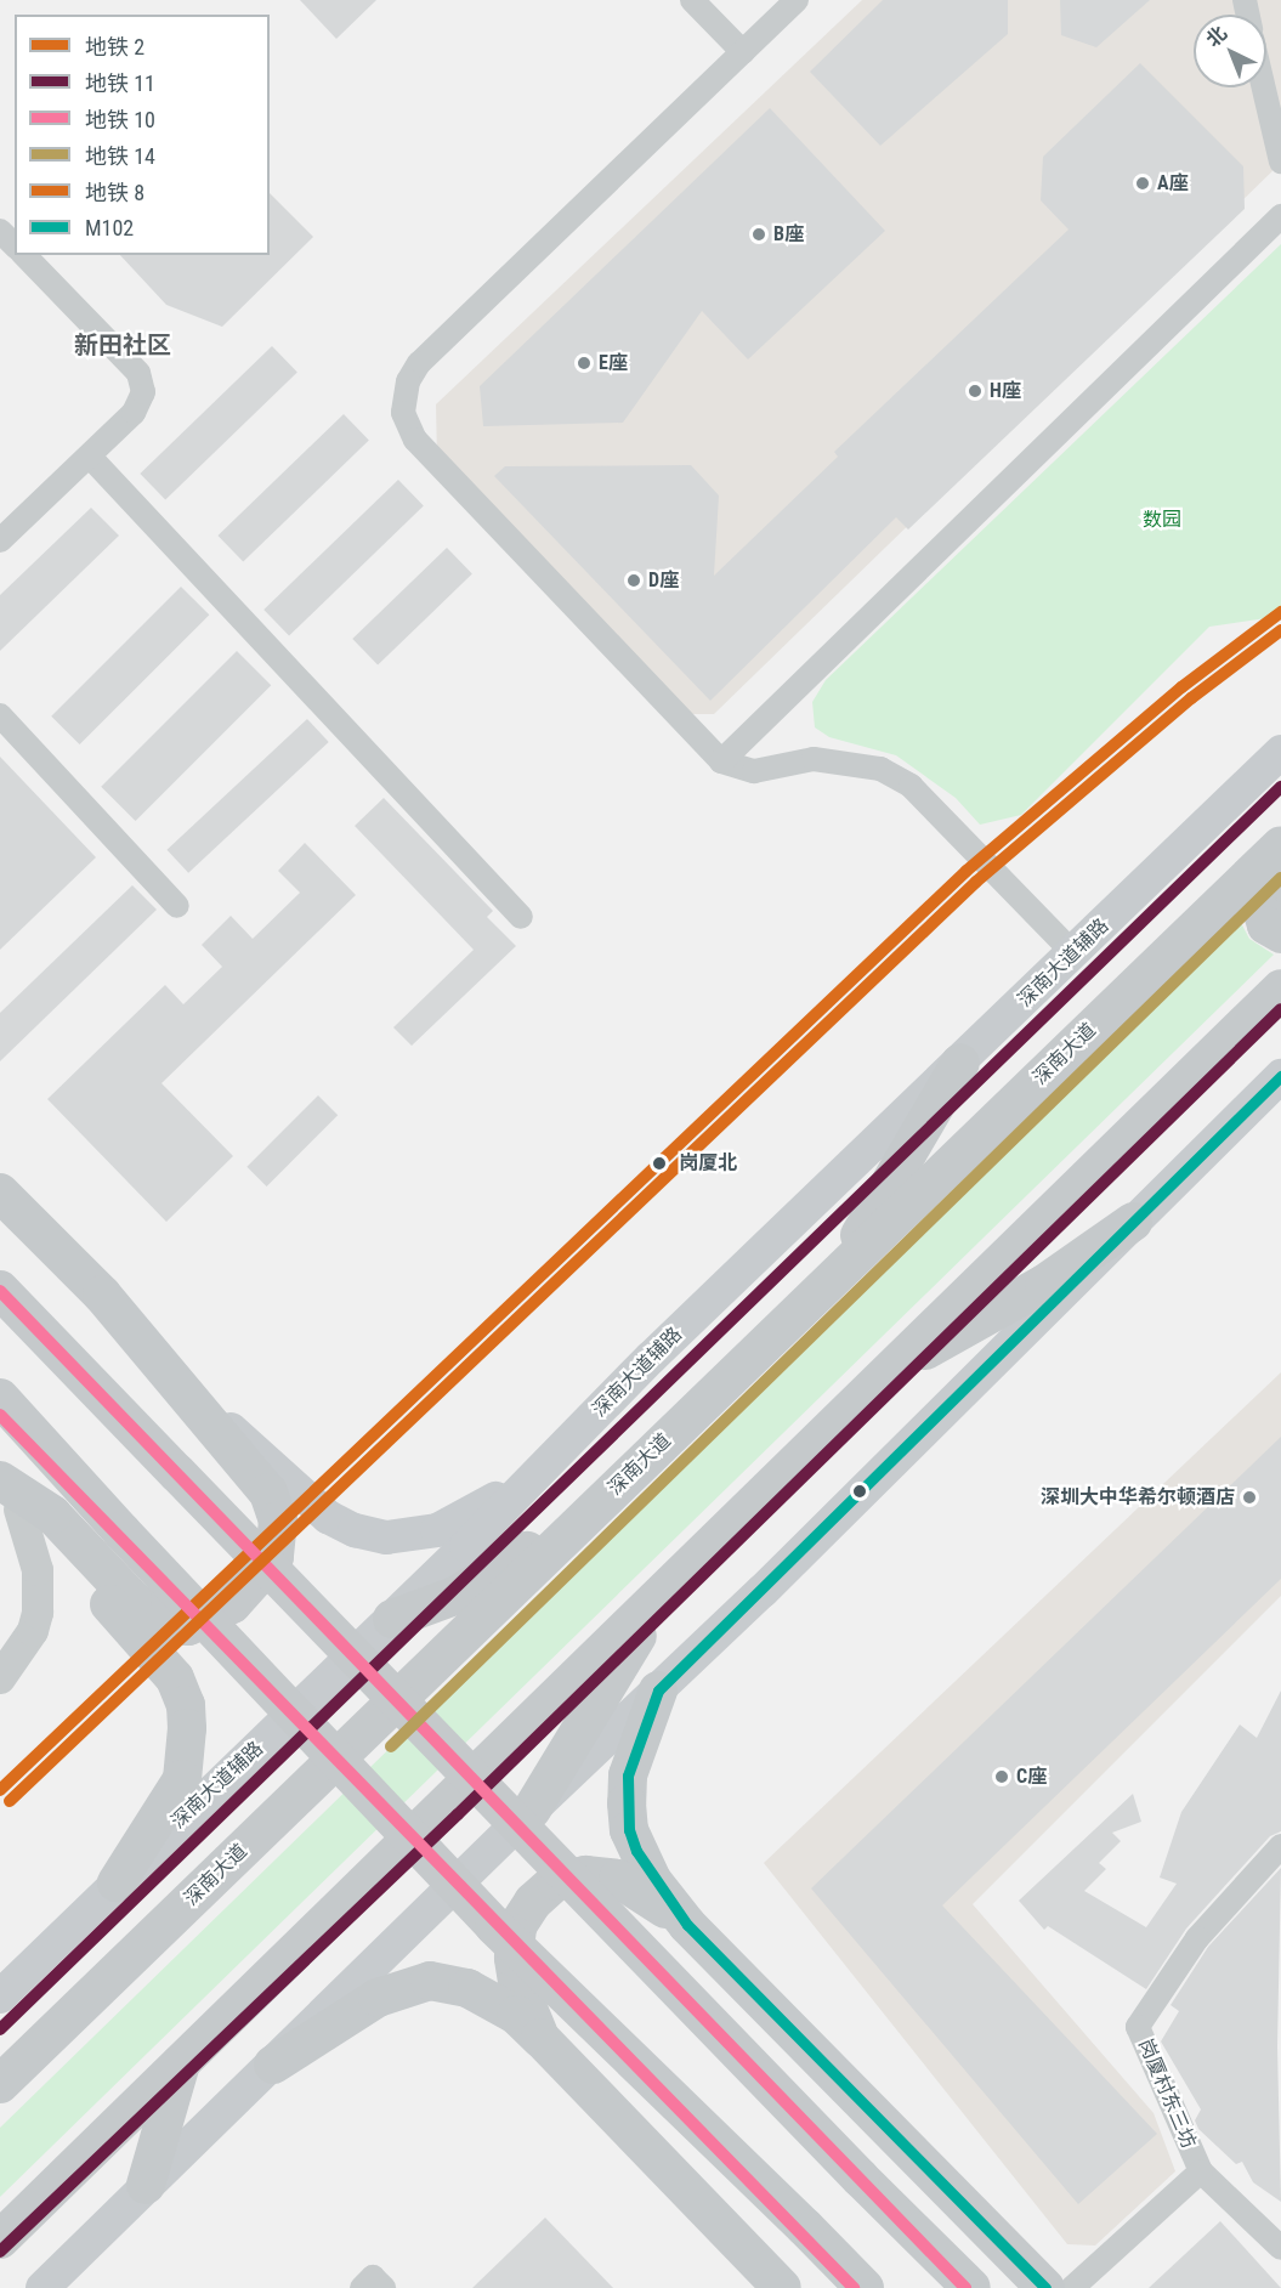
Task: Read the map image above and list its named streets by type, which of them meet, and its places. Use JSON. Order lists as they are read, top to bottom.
{
  "streets": {
    "main road": ["深南大道辅路", "深南大道"],
    "street": ["岗厦村东三坊"]
  },
  "districts": ["新田社区"],
  "parks": ["数园"],
  "places": [
    "A座",
    "B座",
    "E座",
    "H座",
    "D座",
    "岗厦北",
    "深圳大中华希尔顿酒店",
    "C座"
  ],
  "lines": [
    "metro line 2",
    "metro line 8",
    "metro line 11",
    "metro line 14",
    "transit line M102",
    "metro line 10"
  ],
  "legend": [
    "地铁 2",
    "地铁 11",
    "地铁 10",
    "地铁 14",
    "地铁 8",
    "M102"
  ],
  "north": "top left"
}
